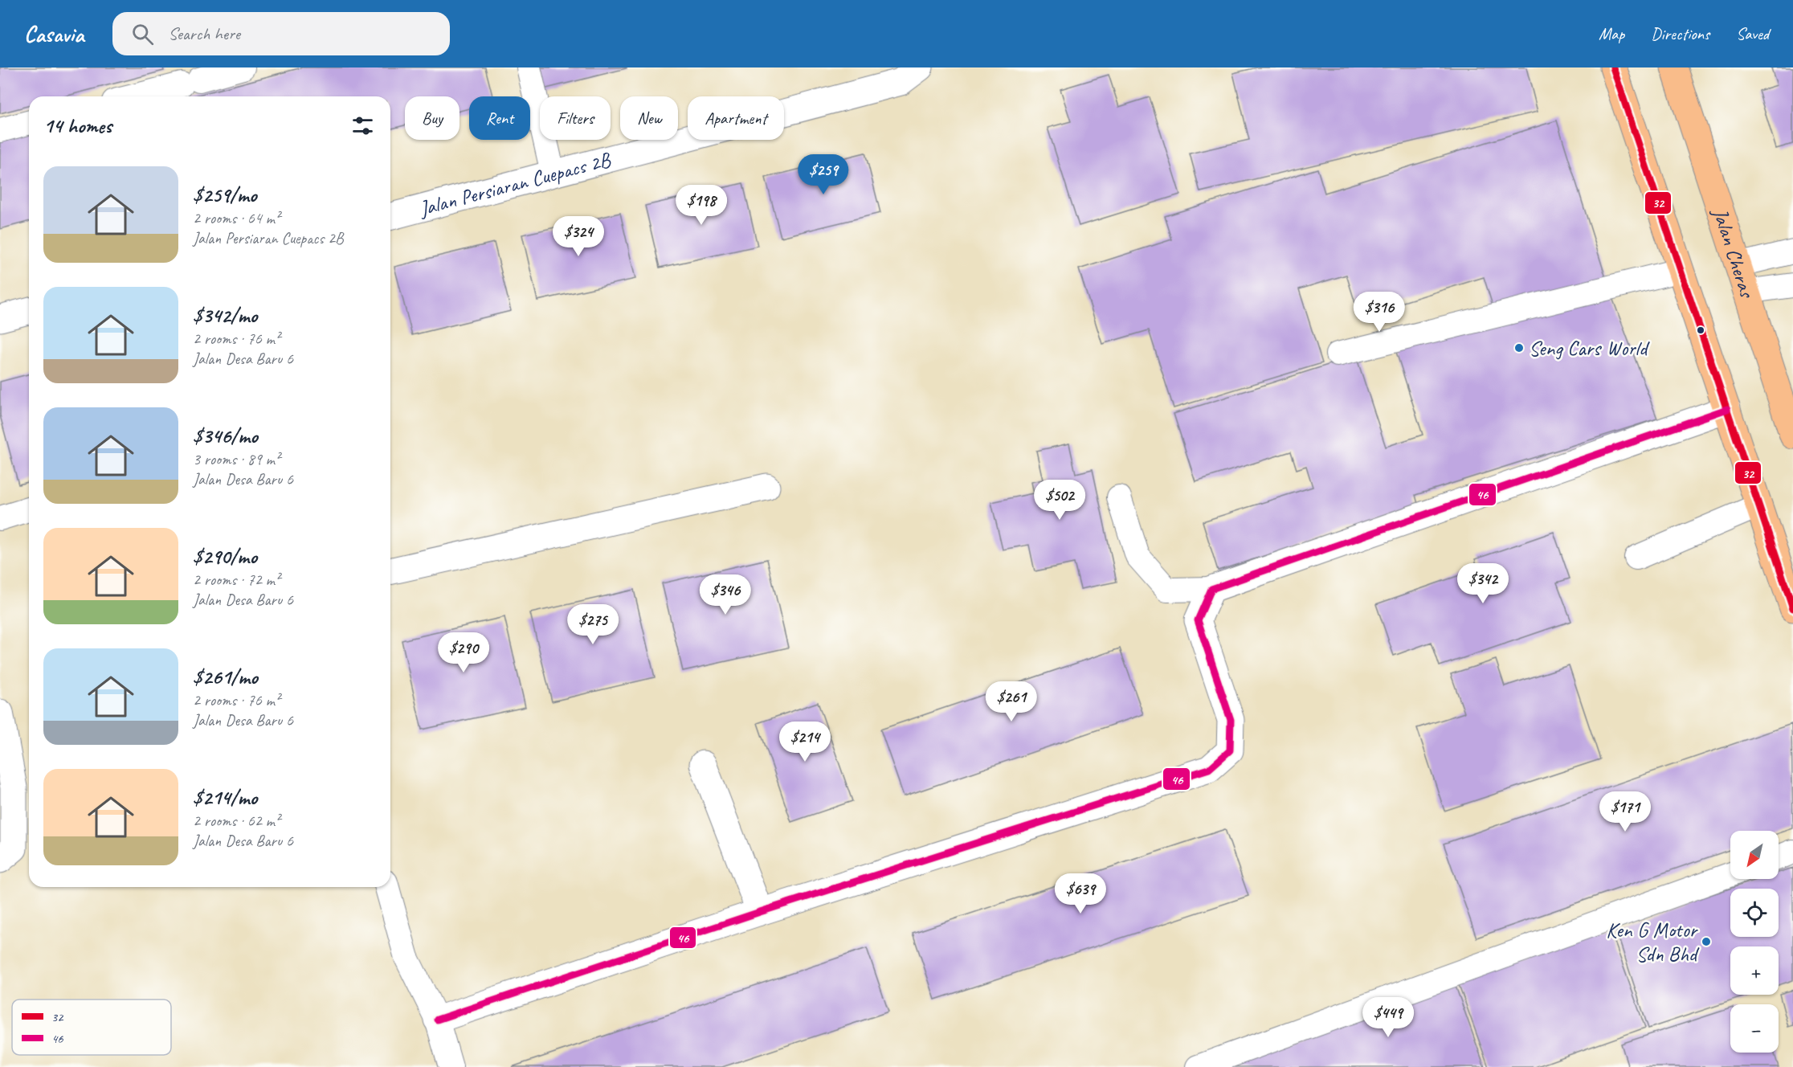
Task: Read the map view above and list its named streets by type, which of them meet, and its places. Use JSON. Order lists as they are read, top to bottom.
{
  "streets": {
    "main road": ["Jalan Cheras"],
    "street": ["Jalan Persiaran Cuepacs 2B"]
  },
  "places": ["Seng Cars World", "Ken G Motor Sdn Bhd"],
  "lines": ["transit line 32", "transit line 46"],
  "legend": ["32", "46"],
  "north": "bottom left",
  "page": {
    "header": "Casavia",
    "search": "Search here",
    "nav": ["Map", "Directions", "Saved"],
    "chip": [
      "Buy",
      "Rent",
      "Filters",
      "New",
      "Apartment"
    ],
    "heading": "14 homes",
    "price": [
      "$259",
      "$198",
      "$324",
      "$316",
      "$502",
      "$342",
      "$346",
      "$275",
      "$290",
      "$261",
      "$214",
      "$171",
      "$639",
      "$449"
    ],
    "list": [
      {
        "name": "$259/mo",
        "note": "2 rooms · 64 m² · Jalan Persiaran Cuepacs 2B"
      },
      {
        "name": "$342/mo",
        "note": "2 rooms · 76 m² · Jalan Desa Baru 6"
      },
      {
        "name": "$346/mo",
        "note": "3 rooms · 89 m² · Jalan Desa Baru 6"
      },
      {
        "name": "$290/mo",
        "note": "2 rooms · 72 m² · Jalan Desa Baru 6"
      },
      {
        "name": "$261/mo",
        "note": "2 rooms · 76 m² · Jalan Desa Baru 6"
      },
      {
        "name": "$214/mo",
        "note": "2 rooms · 62 m² · Jalan Desa Baru 6"
      }
    ],
    "map_buttons": ["+", "−"]
  }
}
